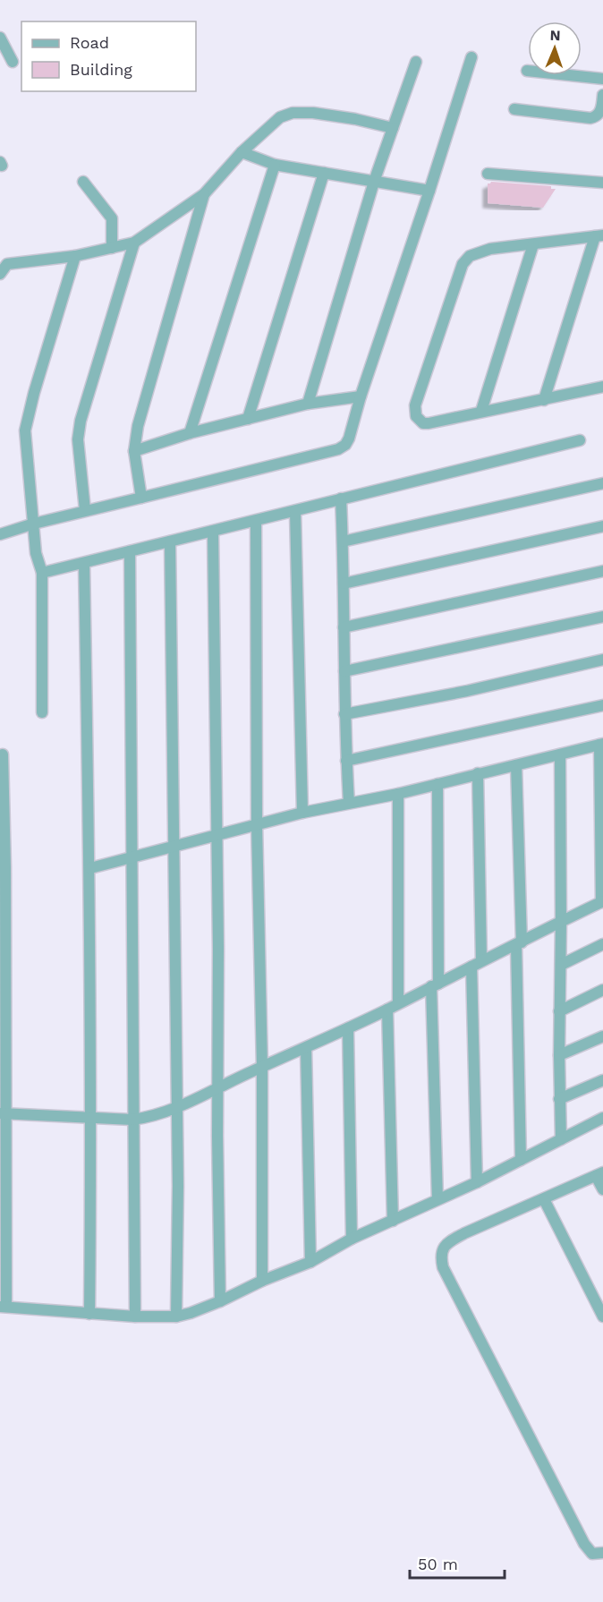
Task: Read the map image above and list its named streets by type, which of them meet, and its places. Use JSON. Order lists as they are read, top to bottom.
{
  "legend": ["Road", "Building"],
  "scale_bar": "50 m",
  "north": "top"
}
